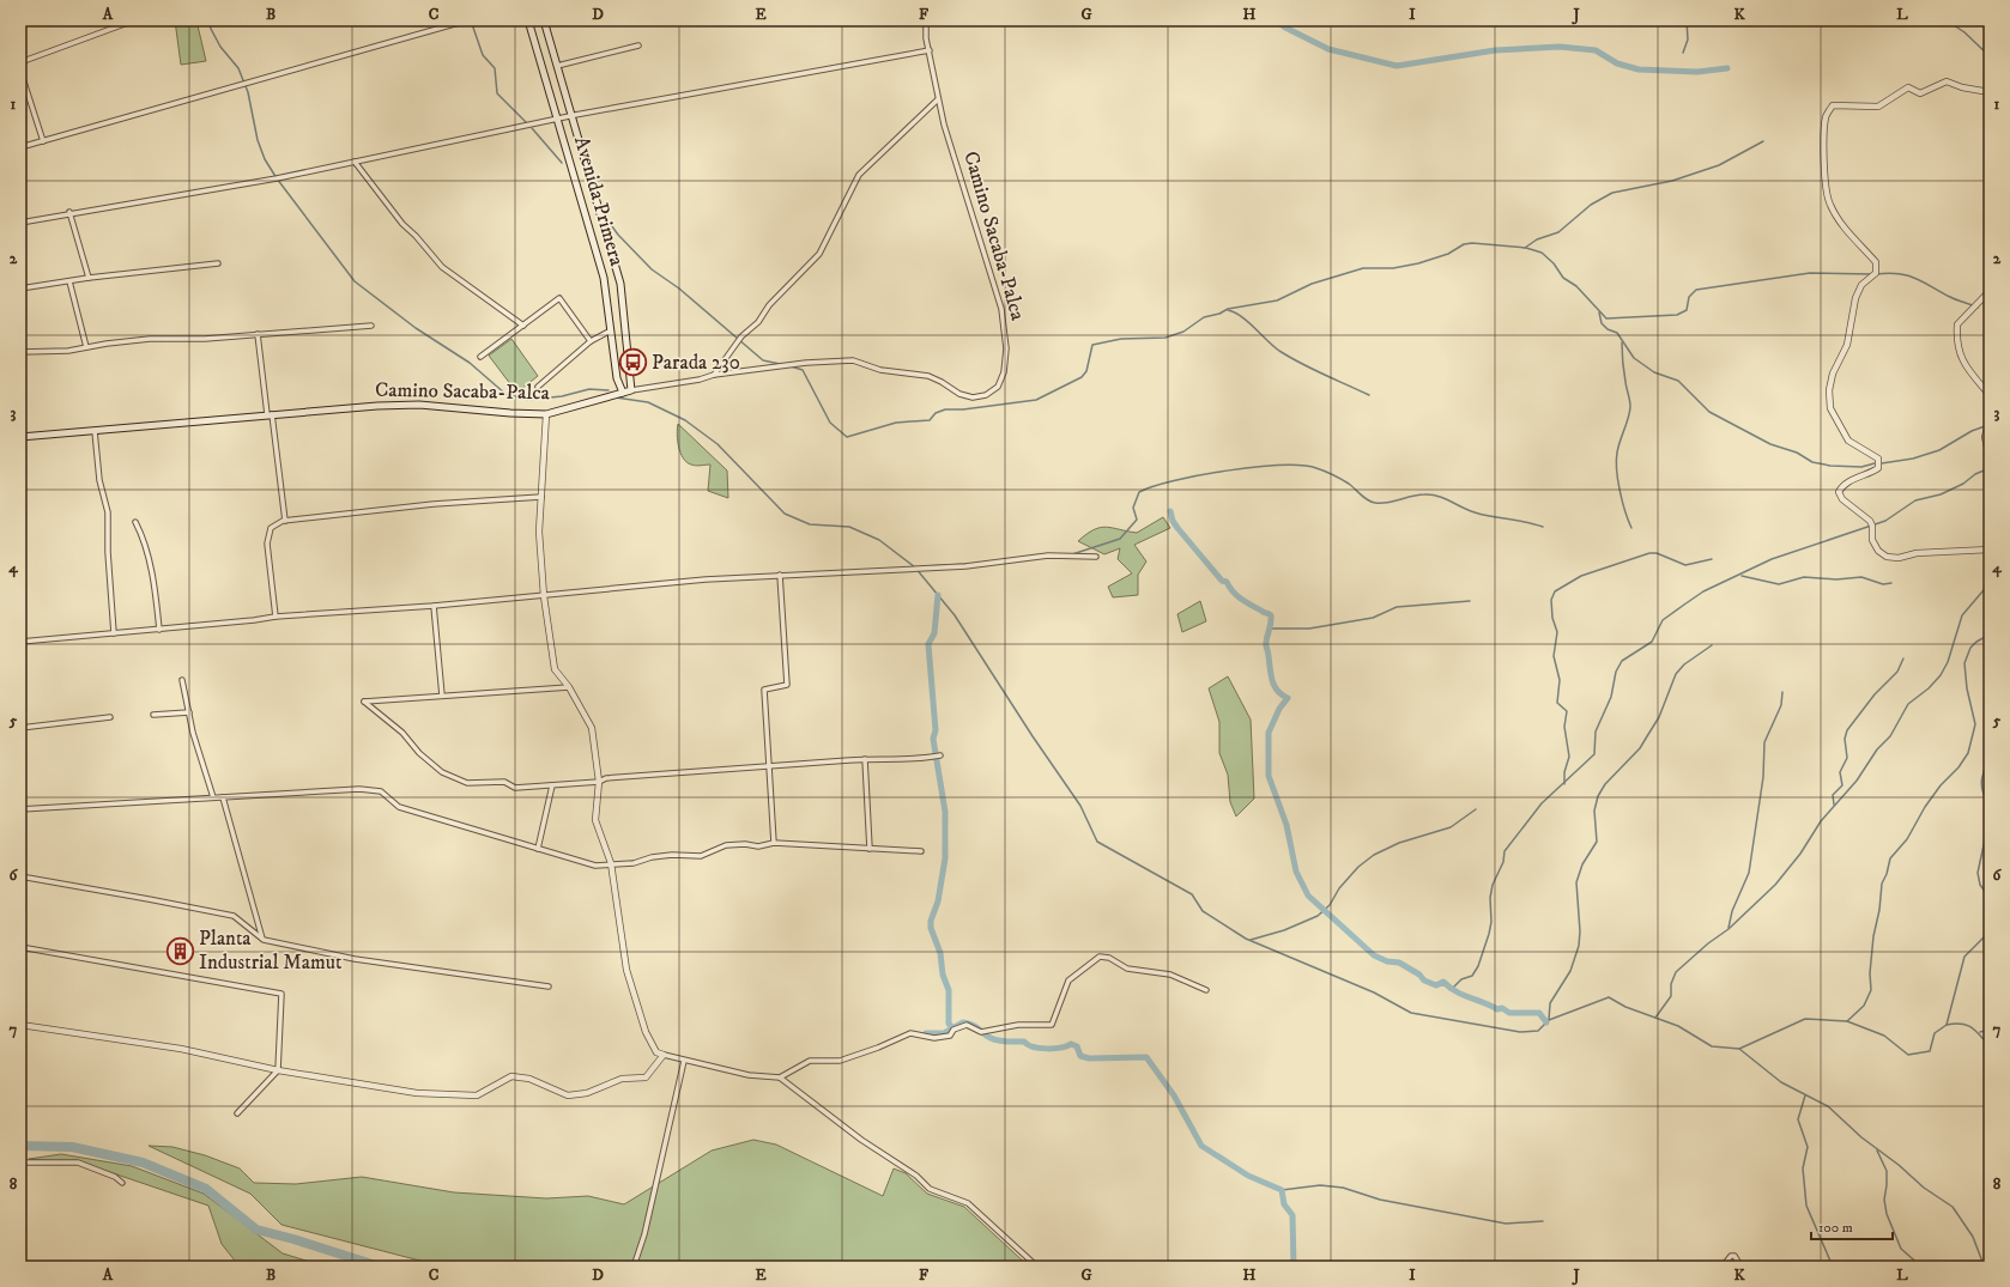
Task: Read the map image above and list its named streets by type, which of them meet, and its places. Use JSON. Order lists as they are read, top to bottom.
{
  "streets": {
    "main road": ["Avenida Primera", "Camino Sacaba-Palca"]
  },
  "crossings": [
    ["Avenida Primera", "Camino Sacaba-Palca"]
  ],
  "places": {
    "bus stop": ["Parada 230"],
    "building": ["Planta Industrial Mamut"]
  },
  "scale_bar": "100 m",
  "grid": {
    "columns": [
      "A",
      "B",
      "C",
      "D",
      "E",
      "F",
      "G",
      "H",
      "I",
      "J",
      "K",
      "L"
    ],
    "rows": [
      "1",
      "2",
      "3",
      "4",
      "5",
      "6",
      "7",
      "8"
    ]
  }
}
